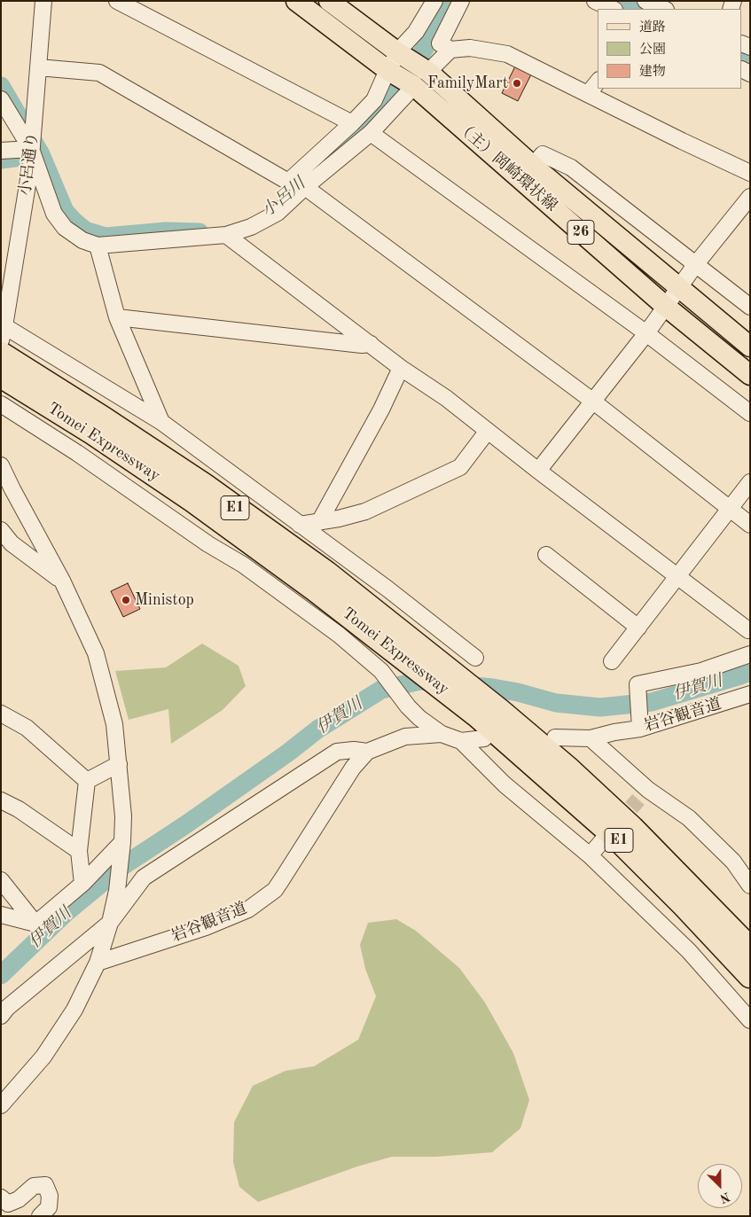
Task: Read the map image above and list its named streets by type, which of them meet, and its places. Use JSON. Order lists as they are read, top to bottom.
{
  "streets": {
    "highway": ["Tomei Expressway", "E1"],
    "main road": ["（主）岡崎環状線", "26"],
    "street": ["小呂通り", "岩谷観音道"]
  },
  "crossings": [
    ["小呂通り", "Tomei Expressway"]
  ],
  "water": ["小呂川", "伊賀川"],
  "places": ["FamilyMart", "Ministop"],
  "legend": ["道路", "公園", "建物"],
  "north": "bottom right"
}
